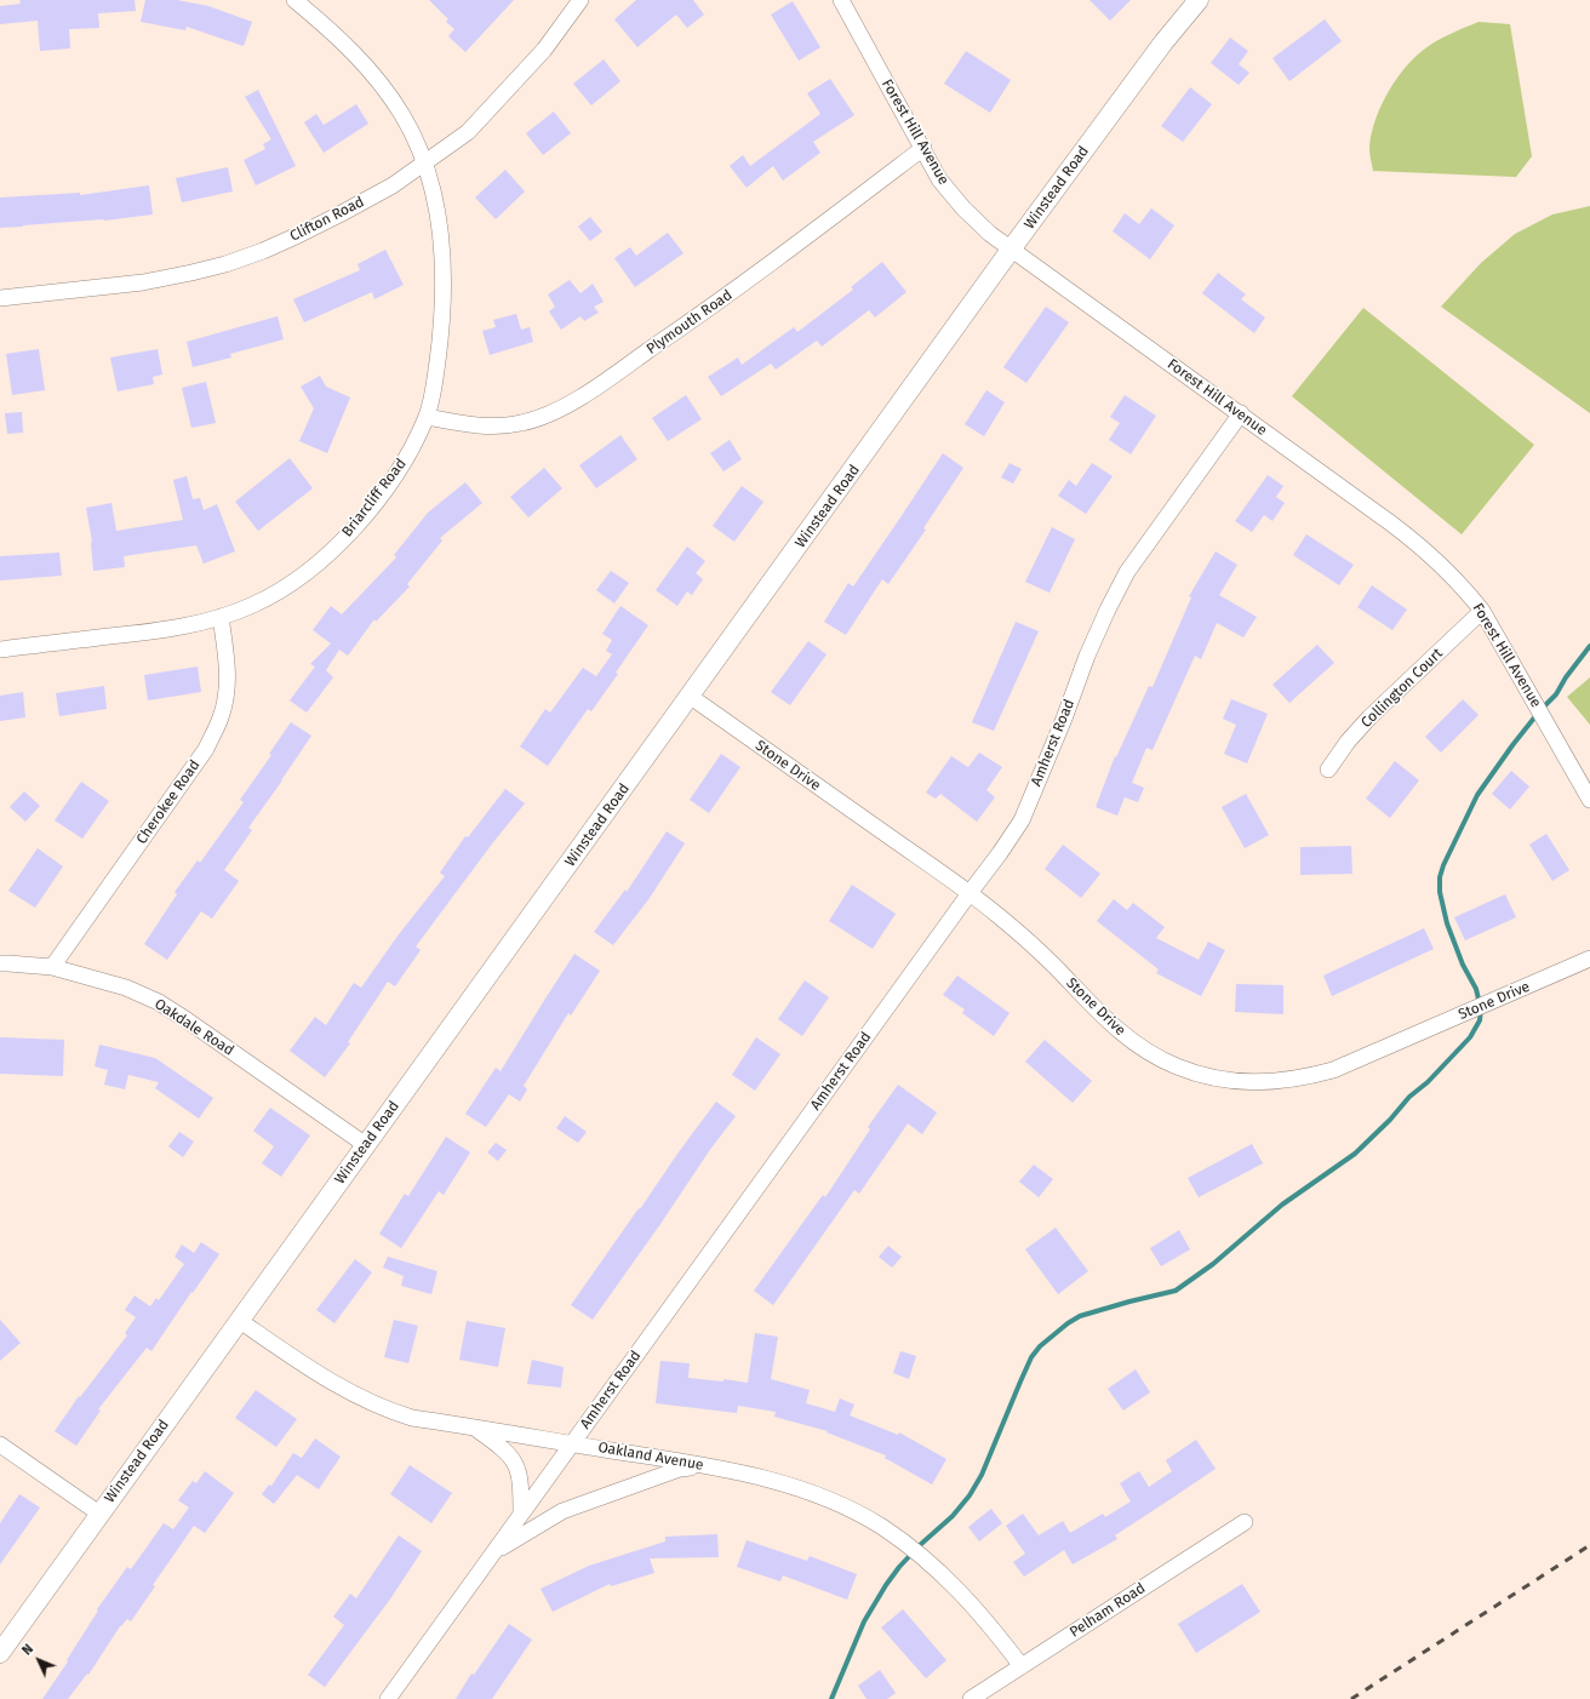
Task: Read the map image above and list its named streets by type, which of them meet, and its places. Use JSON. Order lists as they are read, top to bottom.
{
  "streets": {
    "street": [
      "Forest Hill Avenue",
      "Winstead Road",
      "Clifton Road",
      "Plymouth Road",
      "Briarcliff Road",
      "Collington Court",
      "Amherst Road",
      "Stone Drive",
      "Cherokee Road",
      "Oakdale Road",
      "Oakland Avenue",
      "Pelham Road"
    ]
  },
  "crossings": [
    ["Forest Hill Avenue", "Winstead Road"],
    ["Forest Hill Avenue", "Plymouth Road"],
    ["Forest Hill Avenue", "Collington Court"],
    ["Forest Hill Avenue", "Amherst Road"],
    ["Winstead Road", "Stone Drive"],
    ["Winstead Road", "Oakdale Road"],
    ["Winstead Road", "Oakland Avenue"],
    ["Clifton Road", "Briarcliff Road"],
    ["Plymouth Road", "Briarcliff Road"],
    ["Briarcliff Road", "Cherokee Road"],
    ["Amherst Road", "Stone Drive"],
    ["Amherst Road", "Oakland Avenue"],
    ["Cherokee Road", "Oakdale Road"],
    ["Oakland Avenue", "Pelham Road"]
  ],
  "north": "top left"
}
